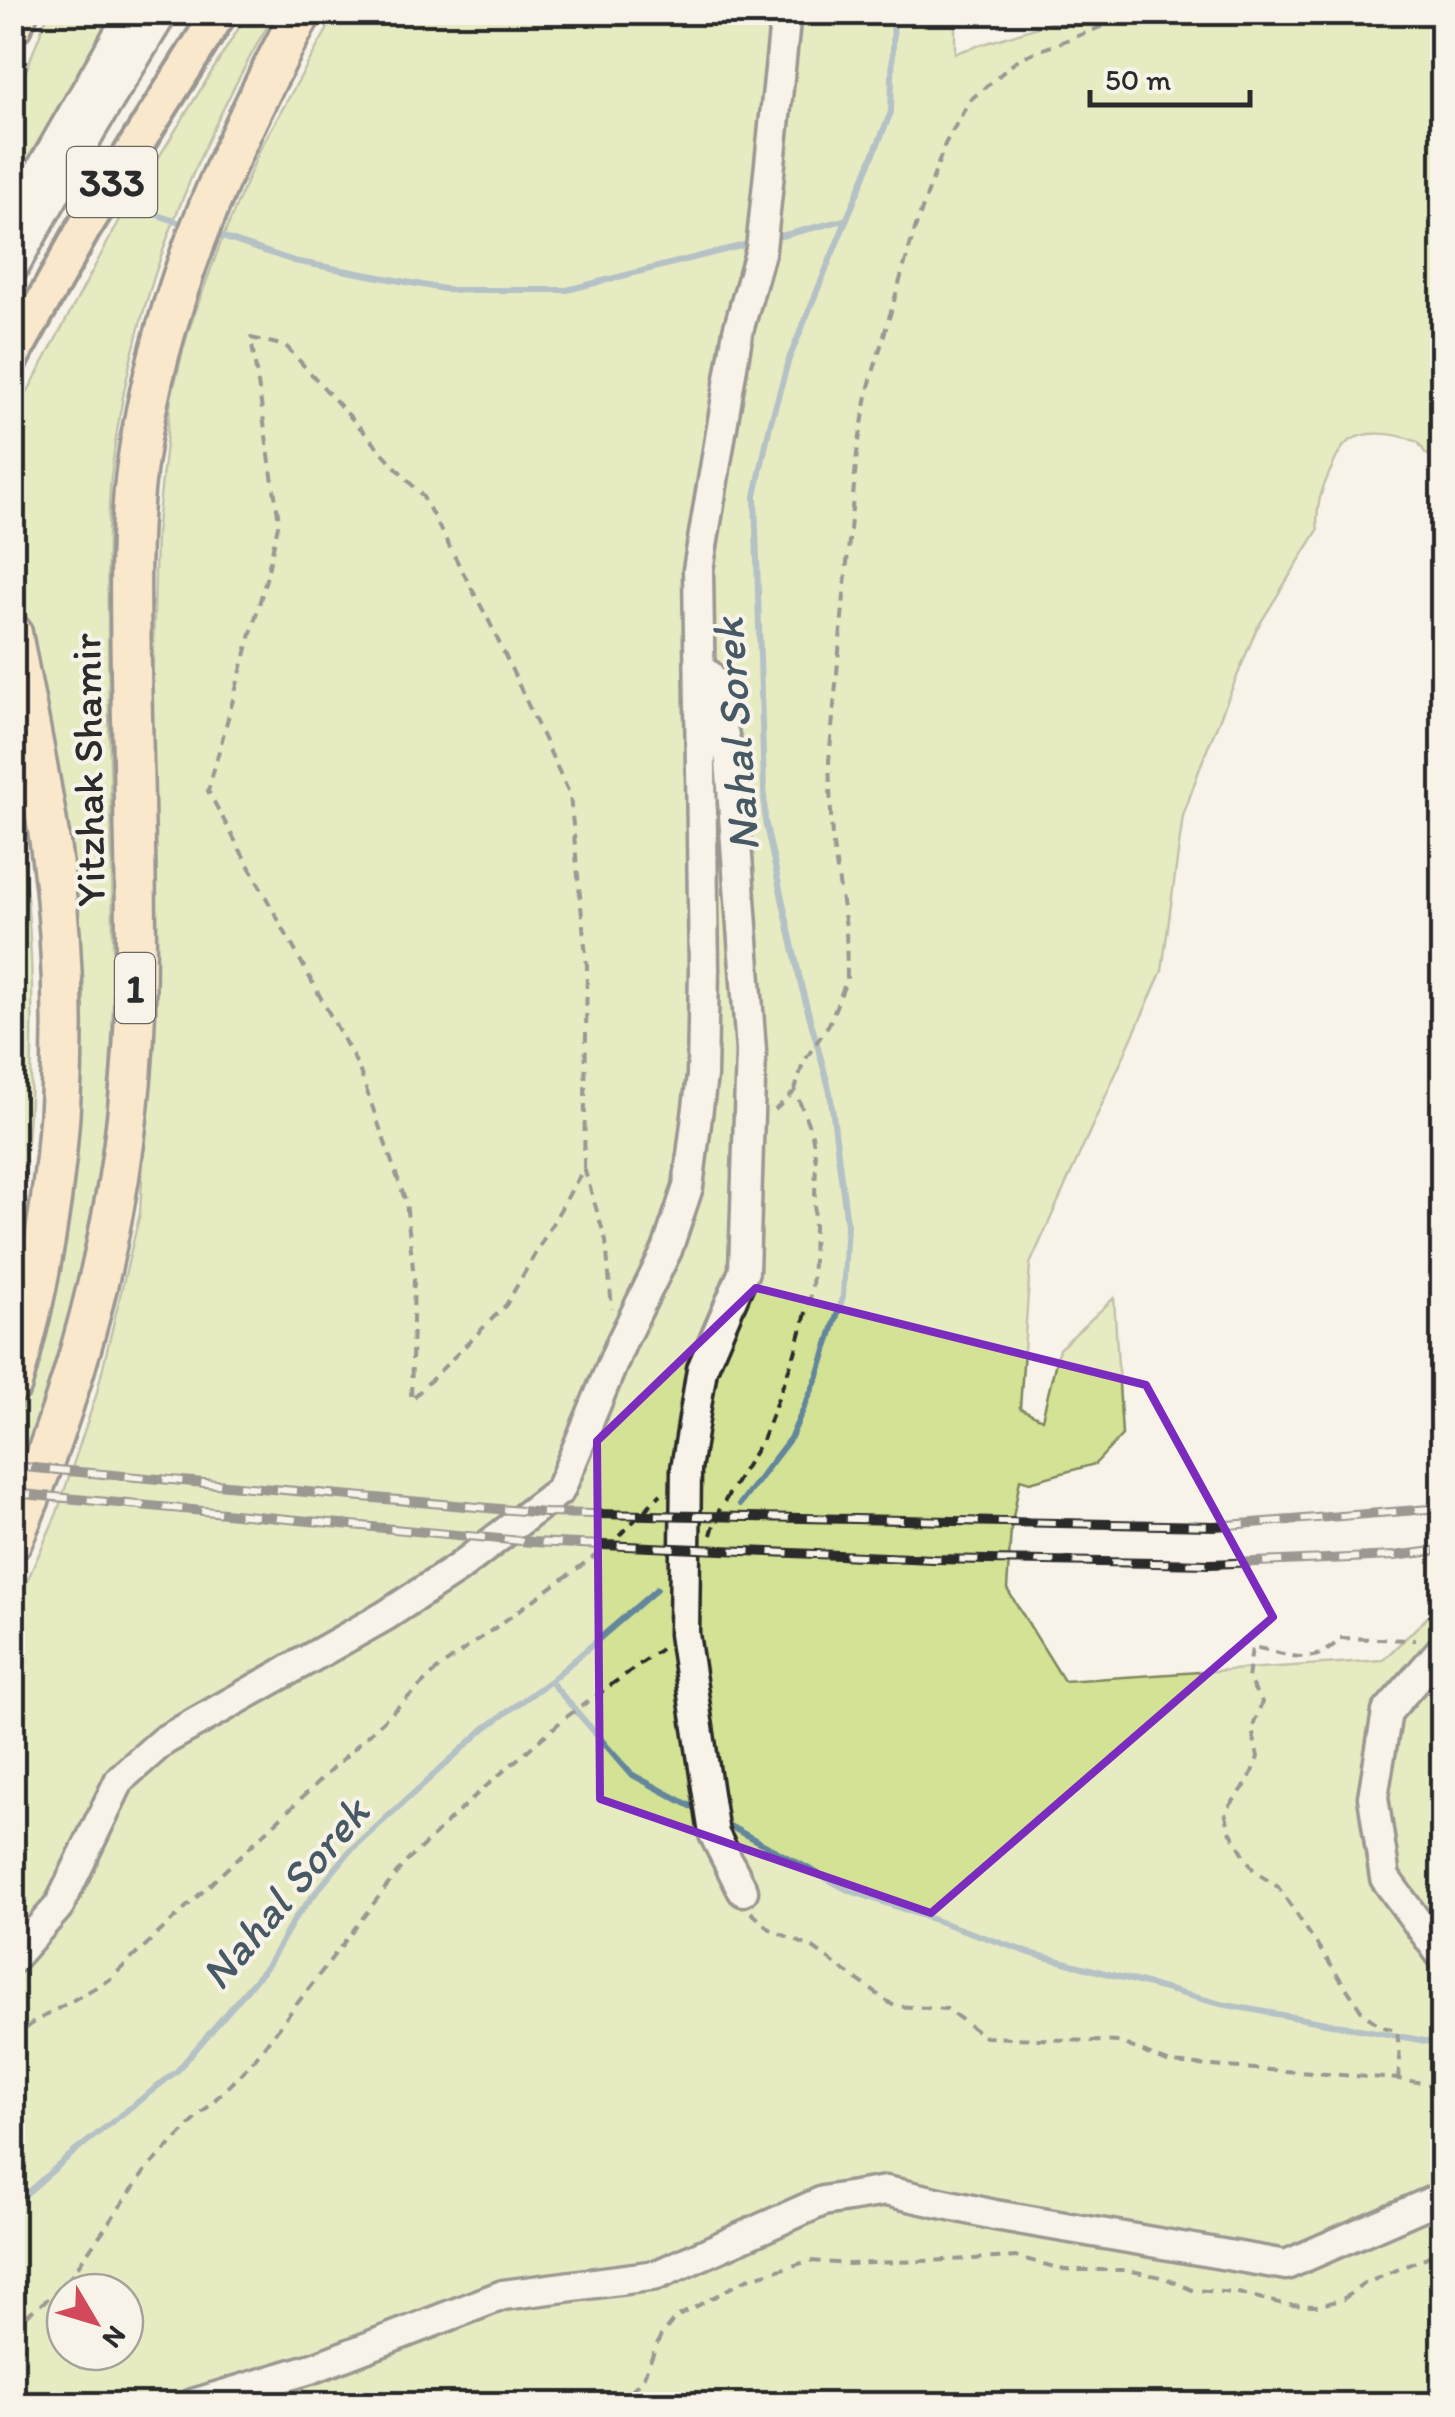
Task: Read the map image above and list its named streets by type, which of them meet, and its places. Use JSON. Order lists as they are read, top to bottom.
{
  "streets": {
    "highway": ["Yitzhak Shamir", "1"],
    "main road": ["333"]
  },
  "water": ["Nahal Sorek"],
  "scale_bar": "50 m",
  "north": "bottom right"
}
